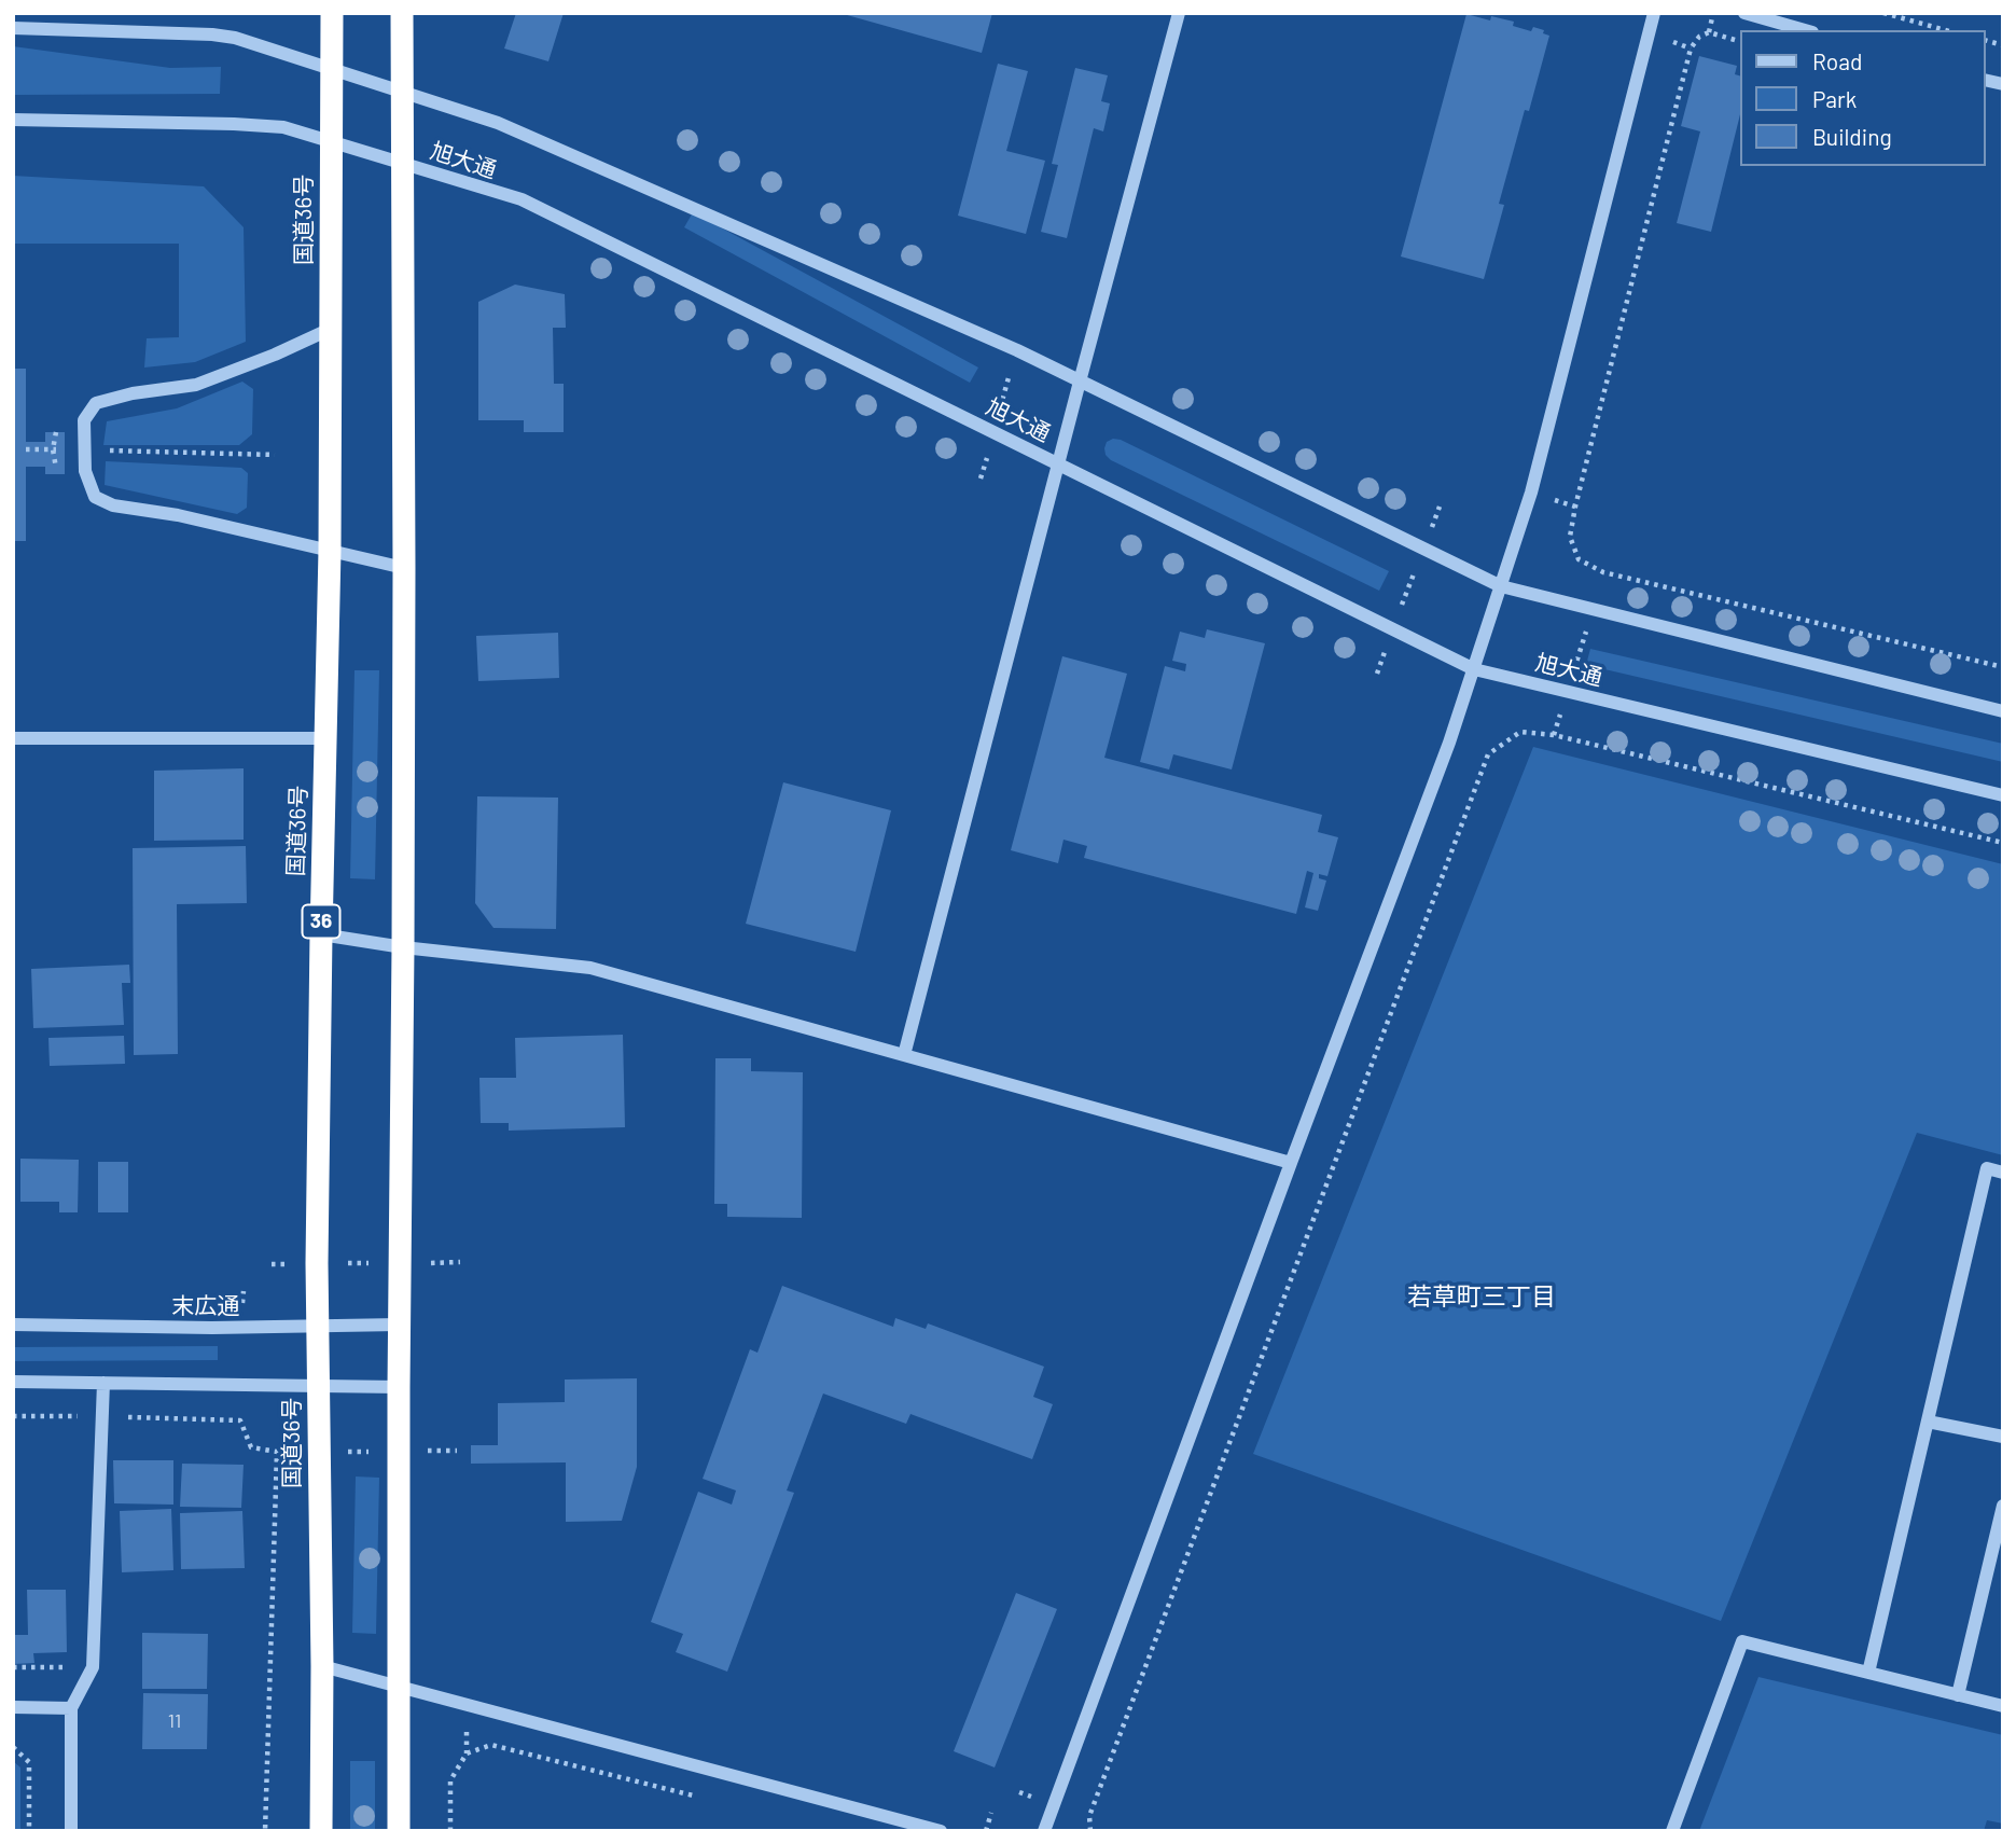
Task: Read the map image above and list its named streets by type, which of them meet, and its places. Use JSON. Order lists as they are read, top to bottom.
{
  "streets": {
    "highway": ["国道36号", "36"],
    "street": ["旭大通", "末広通"]
  },
  "crossings": [
    ["旭大通", "国道36号"],
    ["国道36号", "末広通"]
  ],
  "districts": ["若草町三丁目"],
  "house_numbers": ["11"],
  "legend": ["Road", "Park", "Building"]
}
